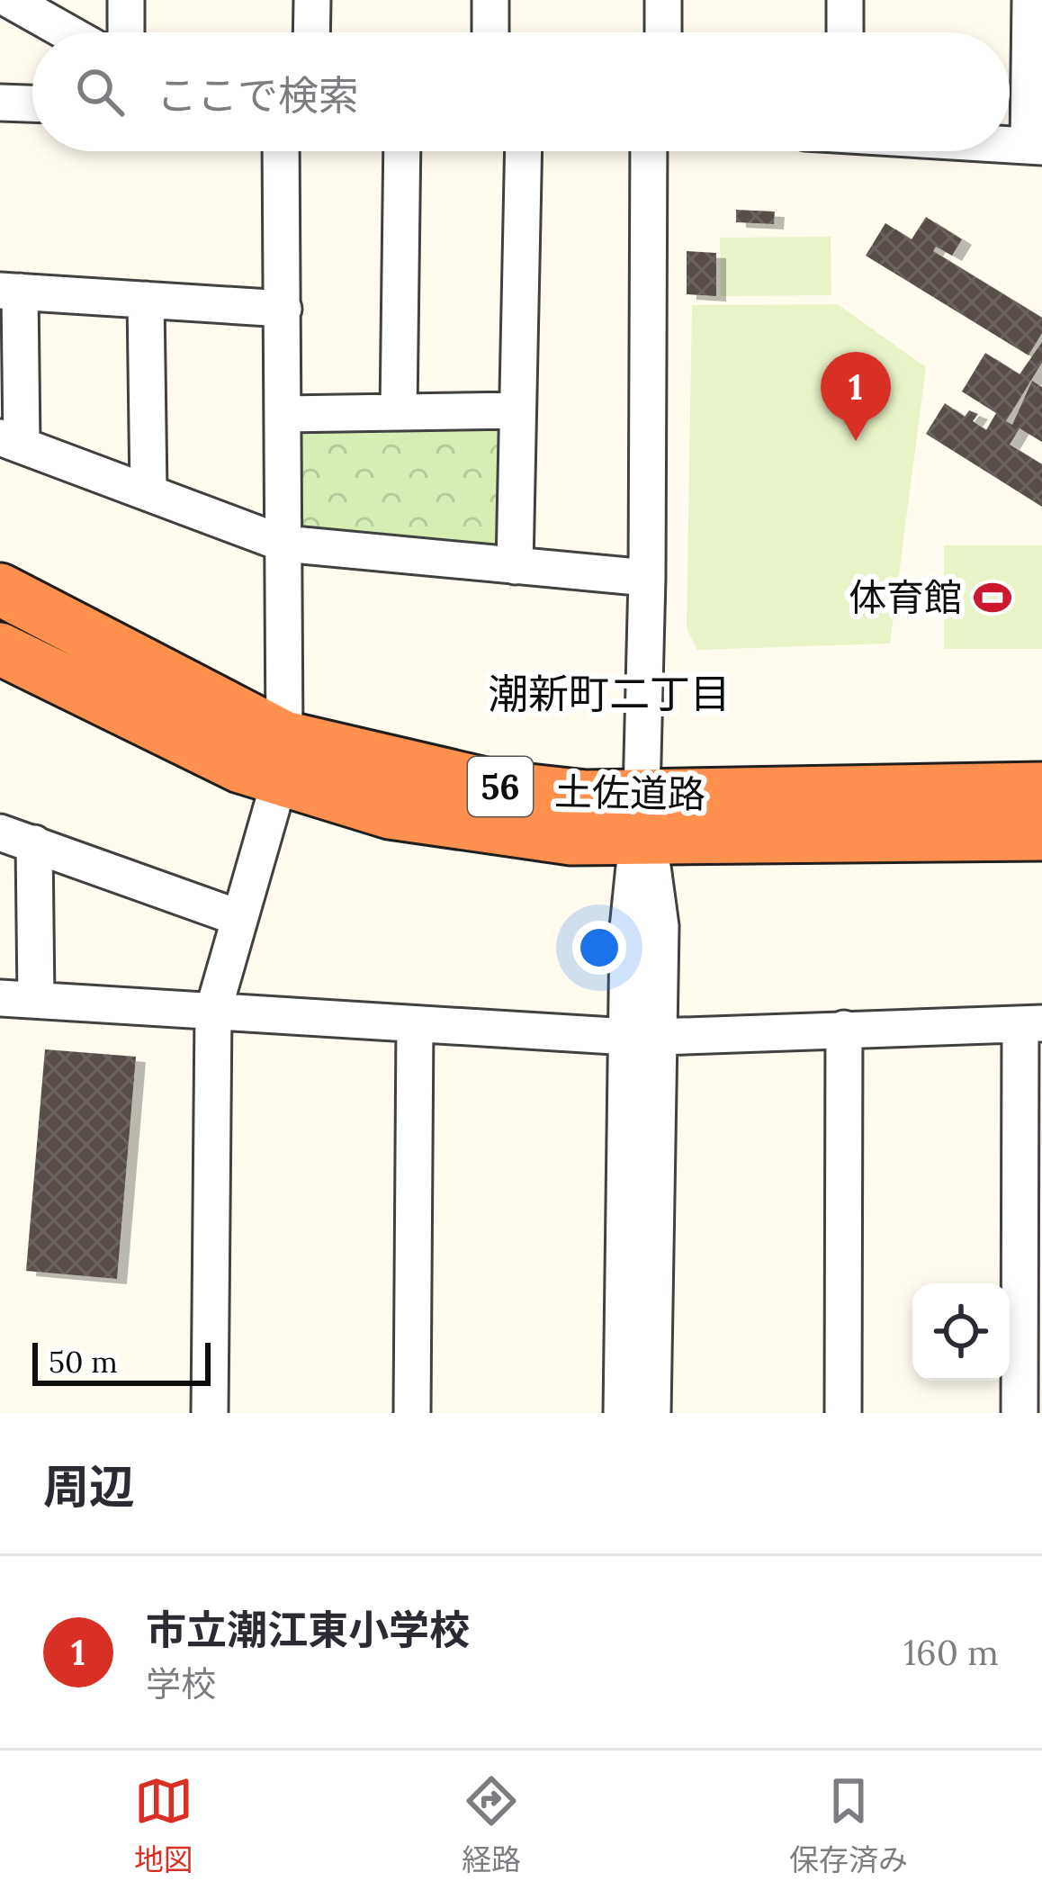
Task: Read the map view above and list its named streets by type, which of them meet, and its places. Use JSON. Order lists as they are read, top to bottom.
{
  "streets": {
    "highway": ["56", "土佐道路"]
  },
  "districts": ["潮新町二丁目"],
  "places": {
    "sports": ["体育館"]
  },
  "scale_bar": "50 m",
  "page": {
    "search": "ここで検索",
    "pins": "1",
    "scale": "50 m",
    "heading": "周辺",
    "list": [
      {
        "mark": "1",
        "name": "市立潮江東小学校",
        "note": "学校",
        "value": "160 m"
      }
    ],
    "nav": ["地図", "経路", "保存済み"]
  }
}
